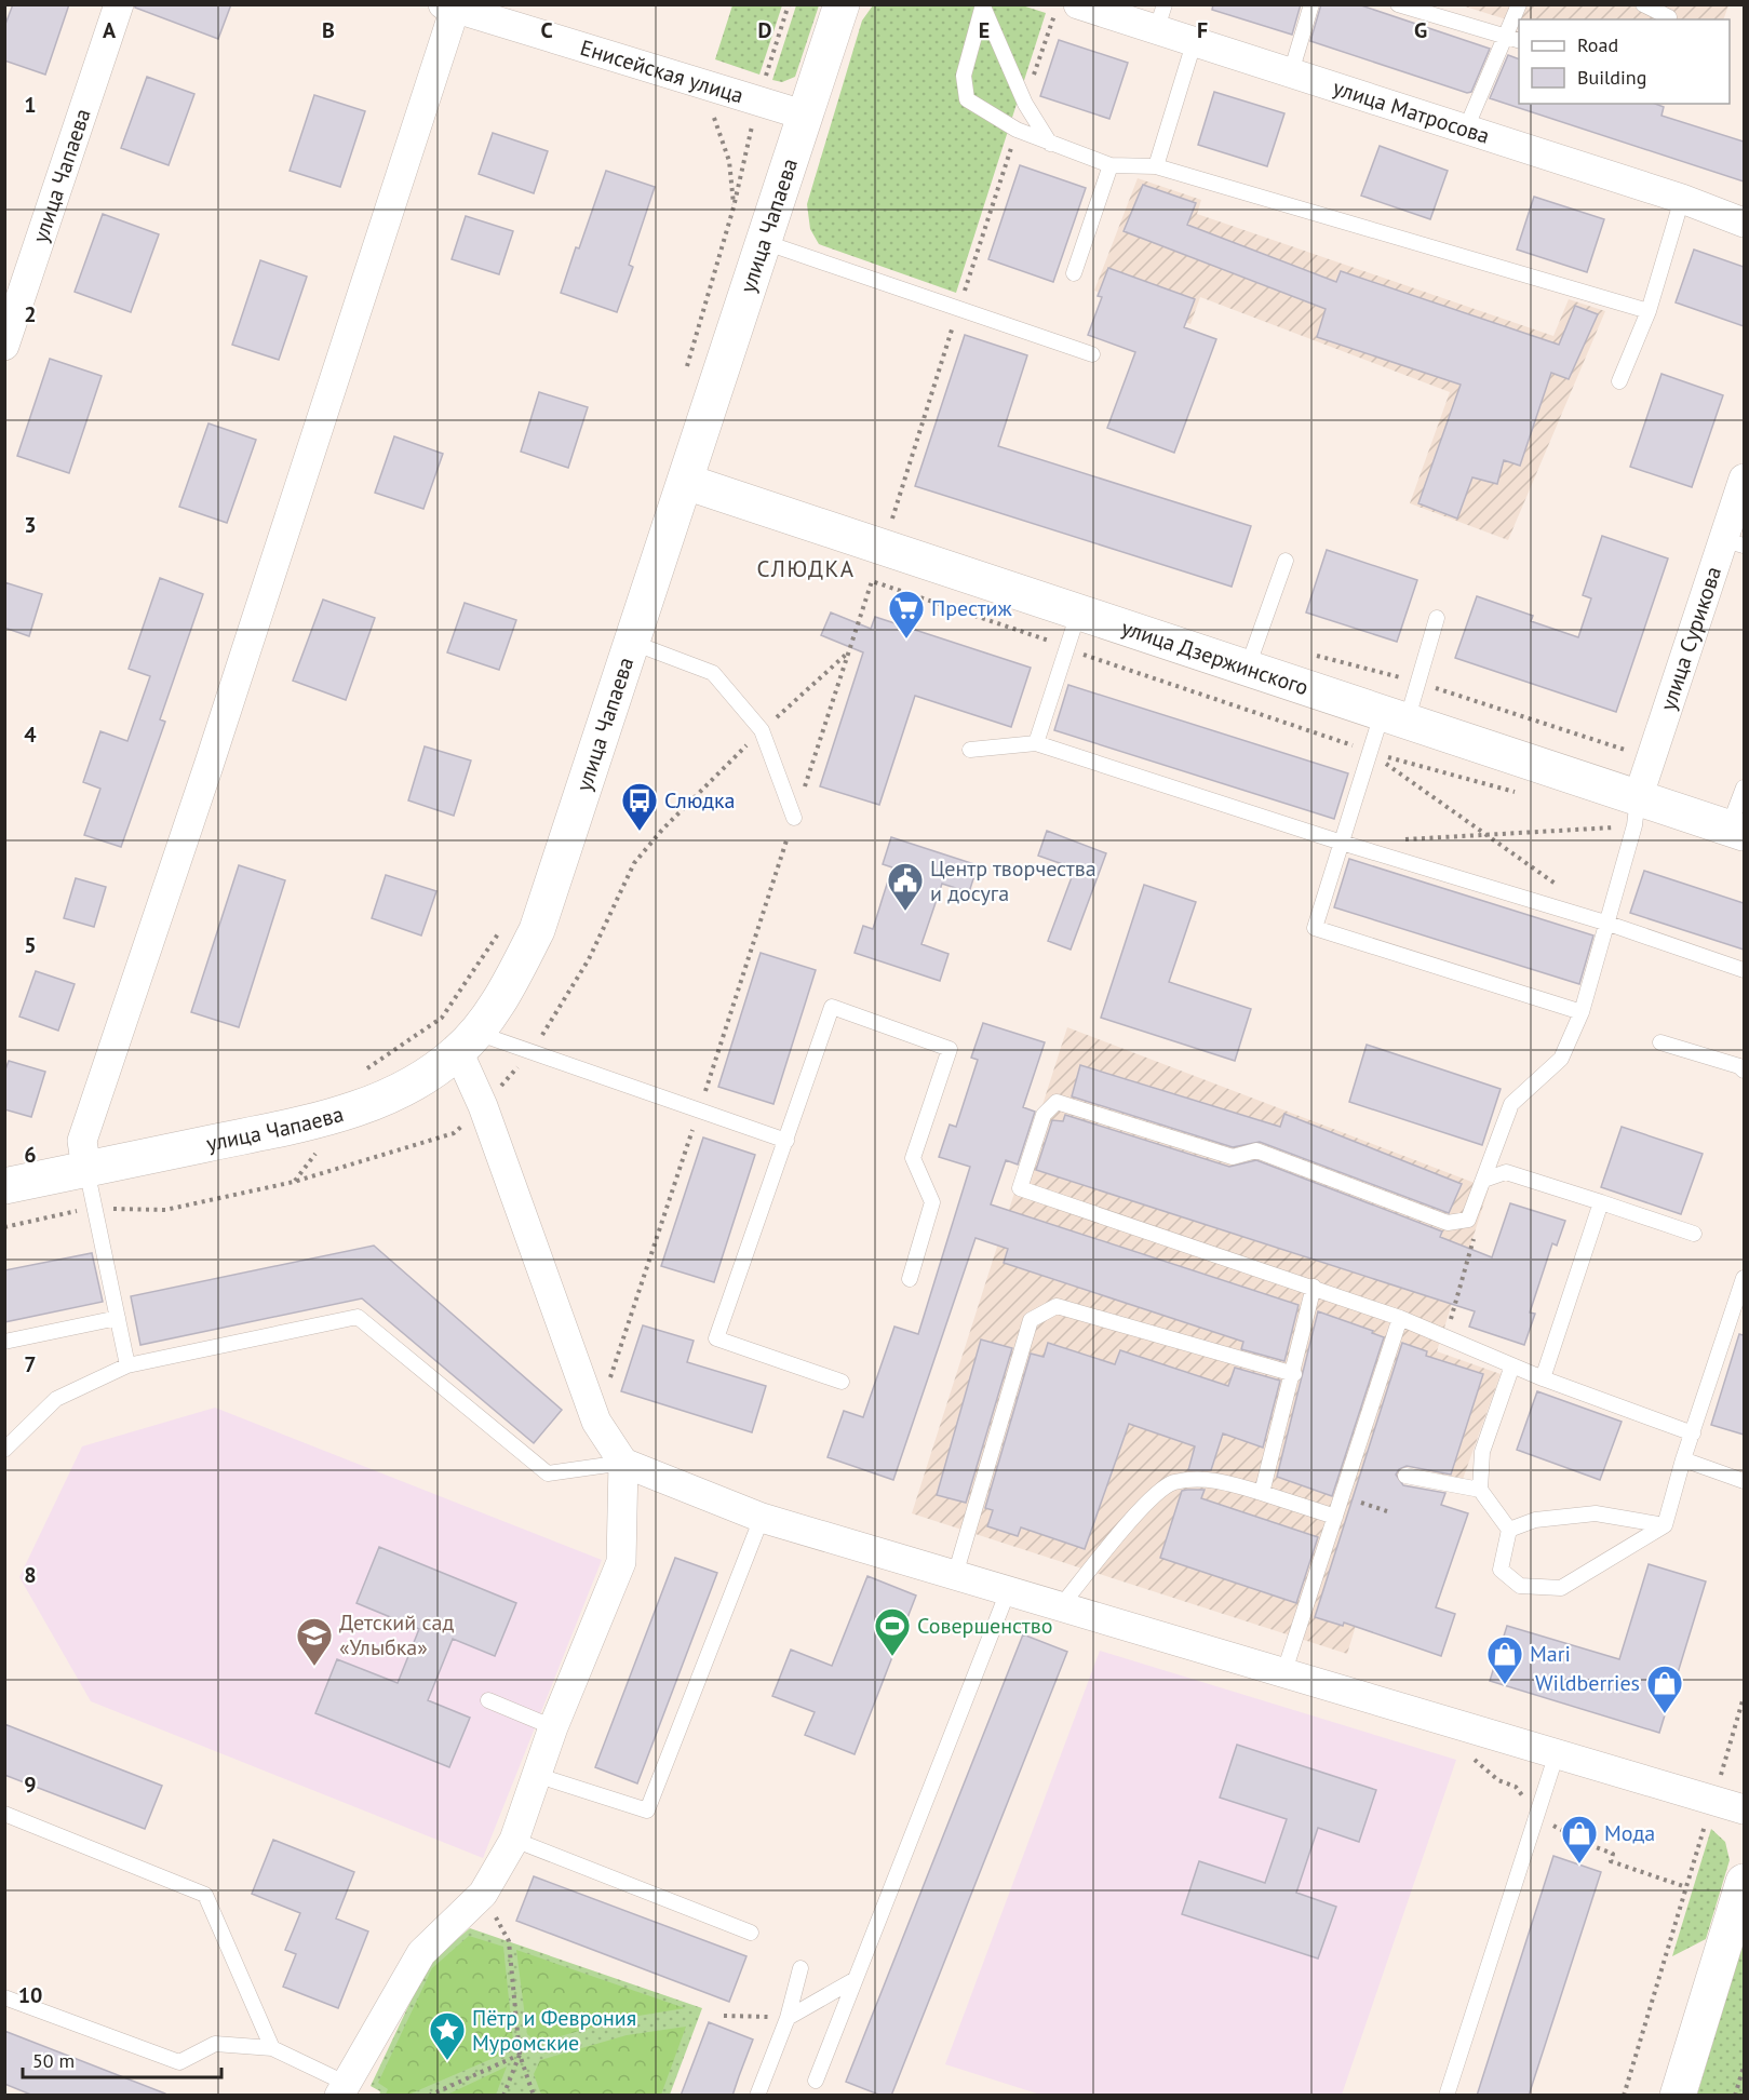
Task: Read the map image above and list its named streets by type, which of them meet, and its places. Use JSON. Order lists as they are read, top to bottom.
{
  "streets": {
    "main road": ["улица Чапаева", "улица Дзержинского"],
    "street": ["Енисейская улица", "улица Матросова", "улица Сурикова"]
  },
  "crossings": [
    ["Енисейская улица", "улица Чапаева"],
    ["улица Чапаева", "улица Дзержинского"],
    ["улица Сурикова", "улица Дзержинского"]
  ],
  "districts": ["СЛЮДКА"],
  "places": {
    "supermarket": ["Престиж"],
    "bus stop": ["Слюдка"],
    "public building": ["Центр творчества и досуга"],
    "sports": ["Совершенство"],
    "school or university": ["Детский сад «Улыбка»"],
    "shop": ["Mari", "Wildberries", "Мода"],
    "place": ["Пётр и Феврония Муромские"]
  },
  "legend": ["Road", "Building"],
  "scale_bar": "50 m",
  "grid": {
    "columns": [
      "A",
      "B",
      "C",
      "D",
      "E",
      "F",
      "G"
    ],
    "rows": [
      "1",
      "2",
      "3",
      "4",
      "5",
      "6",
      "7",
      "8",
      "9",
      "10"
    ]
  }
}
